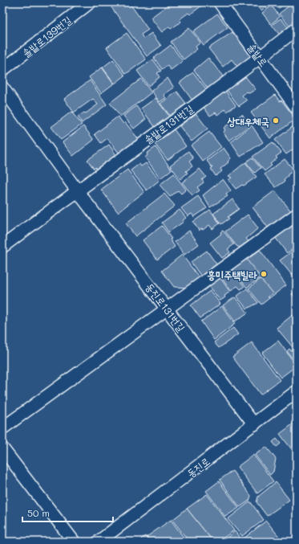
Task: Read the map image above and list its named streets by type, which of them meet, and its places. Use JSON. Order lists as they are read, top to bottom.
{
  "streets": {
    "street": [
      "솔밭로139번길",
      "솔밭로",
      "솔밭로131번길",
      "동진로131번길",
      "동진로"
    ]
  },
  "crossings": [
    ["솔밭로", "솔밭로131번길"],
    ["솔밭로131번길", "동진로131번길"],
    ["동진로131번길", "동진로"]
  ],
  "places": ["상대우체국", "흥미주택빌라"],
  "scale_bar": "50 m"
}
